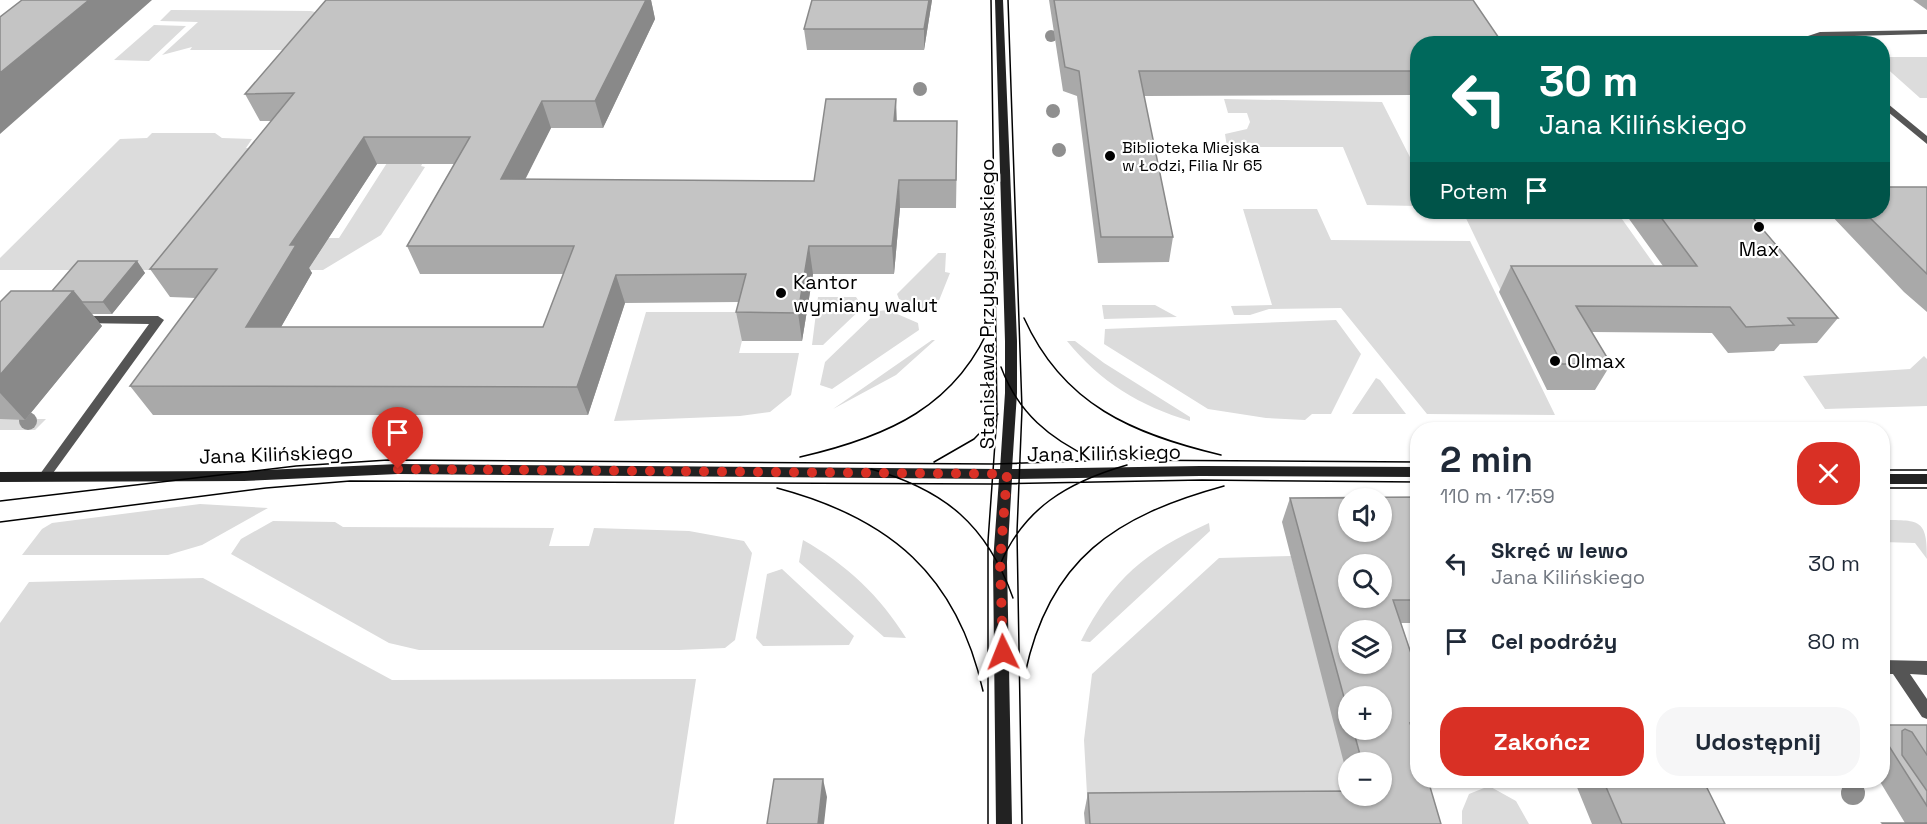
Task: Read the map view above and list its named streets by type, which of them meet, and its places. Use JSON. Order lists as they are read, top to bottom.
{
  "streets": {
    "street": ["Stanisława Przybyszewskiego", "Jana Kilińskiego"]
  },
  "crossings": [
    ["Stanisława Przybyszewskiego", "Jana Kilińskiego"]
  ],
  "places": [
    "Biblioteka Miejska w Łodzi, Filia Nr 65",
    "Max",
    "Kantor wymiany walut",
    "Olmax"
  ],
  "page": {
    "turn": ["30 m", "Jana Kilińskiego"],
    "then": "Potem",
    "heading": ["2 min", "110 m · 17:59"],
    "map_buttons": ["+", "−"],
    "list": [
      {
        "name": "Skręć w lewo",
        "note": "Jana Kilińskiego",
        "value": "30 m"
      },
      {
        "name": "Cel podróży",
        "value": "80 m"
      }
    ],
    "buttons": ["Zakończ", "Udostępnij"]
  }
}
